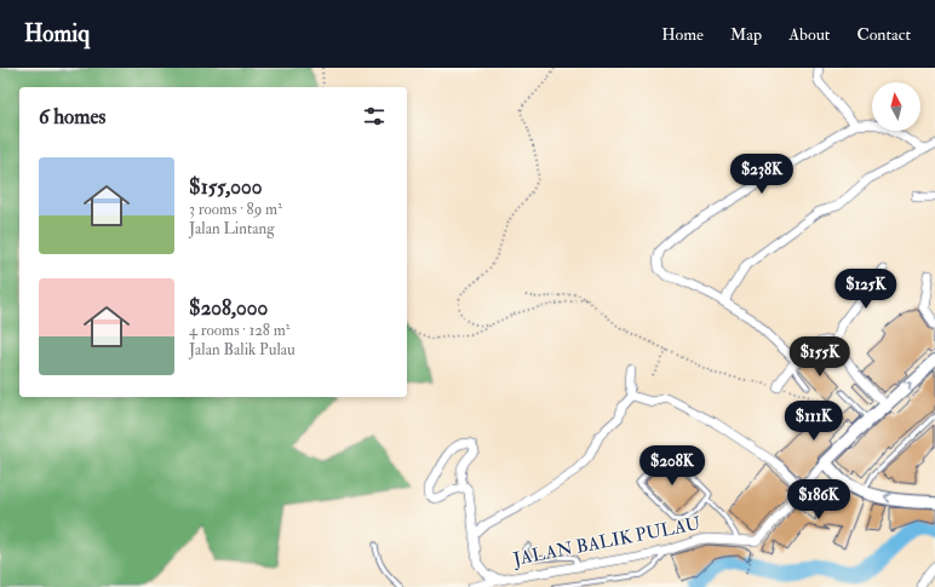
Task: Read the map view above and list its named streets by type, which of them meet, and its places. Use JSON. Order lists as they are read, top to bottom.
{
  "streets": {
    "street": ["JALAN BALIK PULAU"]
  },
  "north": "top",
  "page": {
    "header": "Homiq",
    "nav": [
      "Home",
      "Map",
      "About",
      "Contact"
    ],
    "heading": "6 homes",
    "list": [
      {
        "name": "$155,000",
        "note": "3 rooms · 89 m² · Jalan Lintang"
      },
      {
        "name": "$208,000",
        "note": "4 rooms · 128 m² · Jalan Balik Pulau"
      }
    ],
    "price": [
      "$238K",
      "$125K",
      "$155K",
      "$111K",
      "$208K",
      "$186K"
    ]
  }
}
